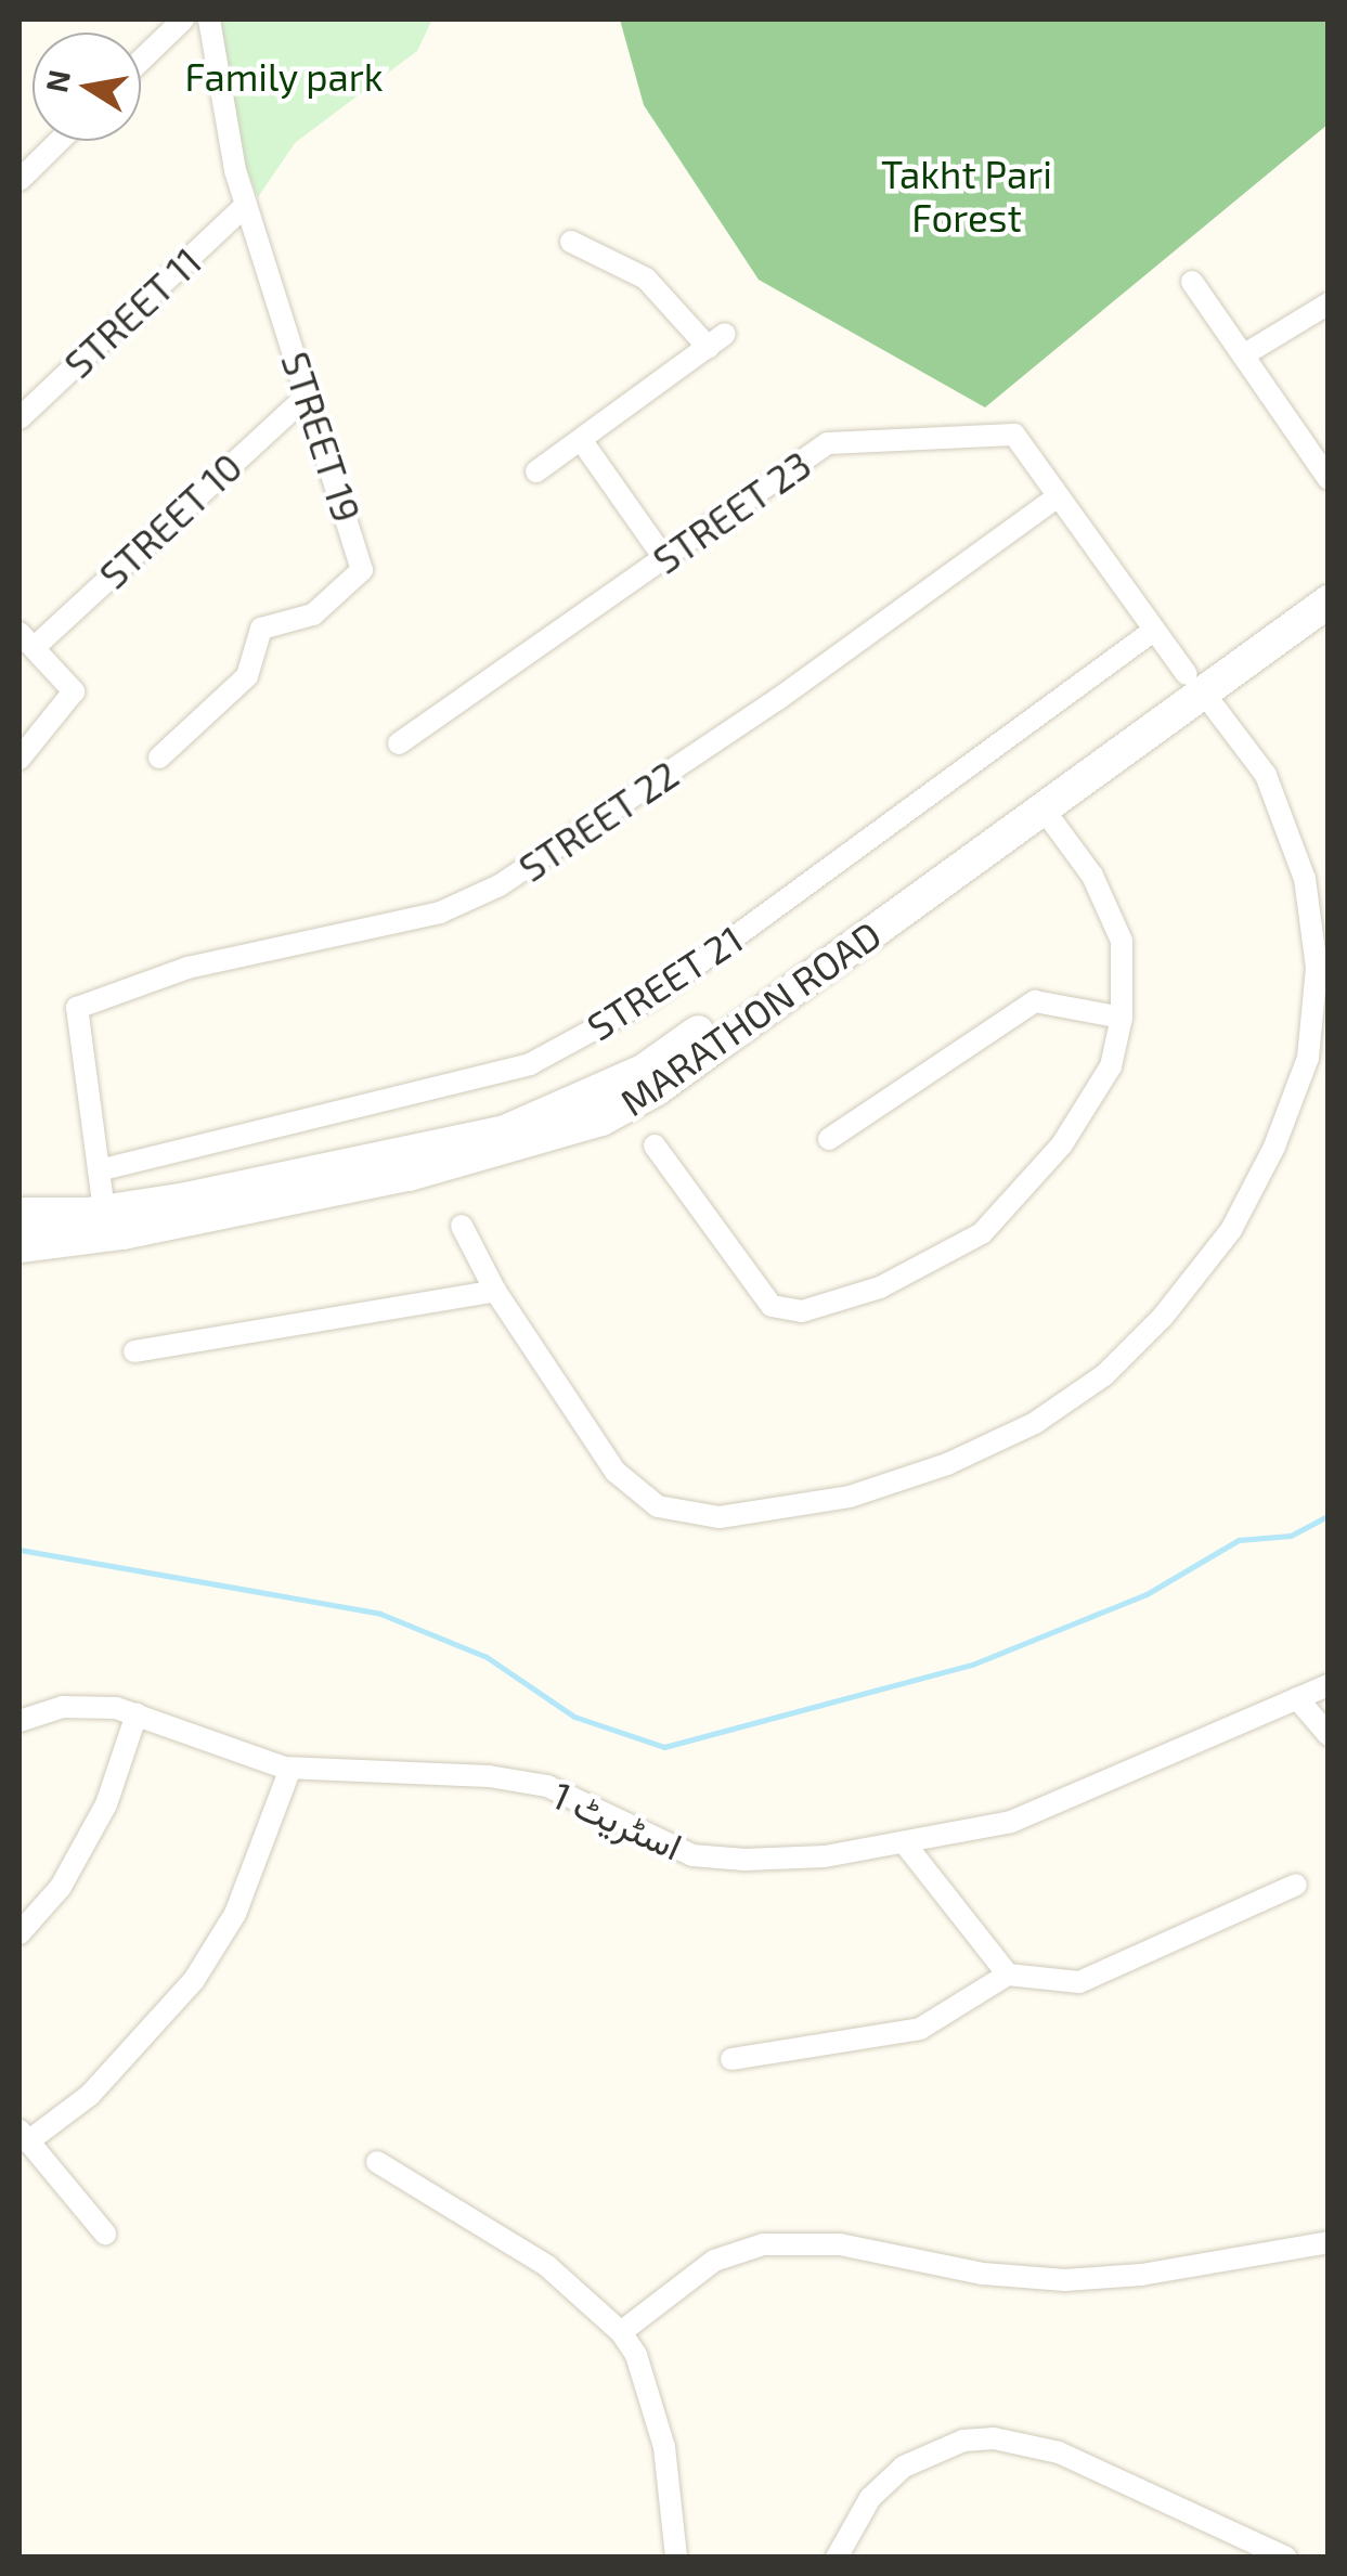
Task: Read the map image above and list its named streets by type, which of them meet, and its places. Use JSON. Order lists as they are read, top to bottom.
{
  "streets": {
    "main road": ["MARATHON ROAD"],
    "street": [
      "STREET 11",
      "STREET 19",
      "STREET 23",
      "STREET 10",
      "STREET 22",
      "STREET 21",
      "اسٹریٹ 1"
    ]
  },
  "crossings": [
    ["STREET 11", "STREET 19"],
    ["STREET 19", "STREET 10"],
    ["STREET 23", "STREET 22"],
    ["STREET 23", "STREET 21"],
    ["STREET 23", "MARATHON ROAD"],
    ["STREET 22", "STREET 21"]
  ],
  "parks": ["Family park", "Takht Pari Forest"],
  "north": "left"
}
